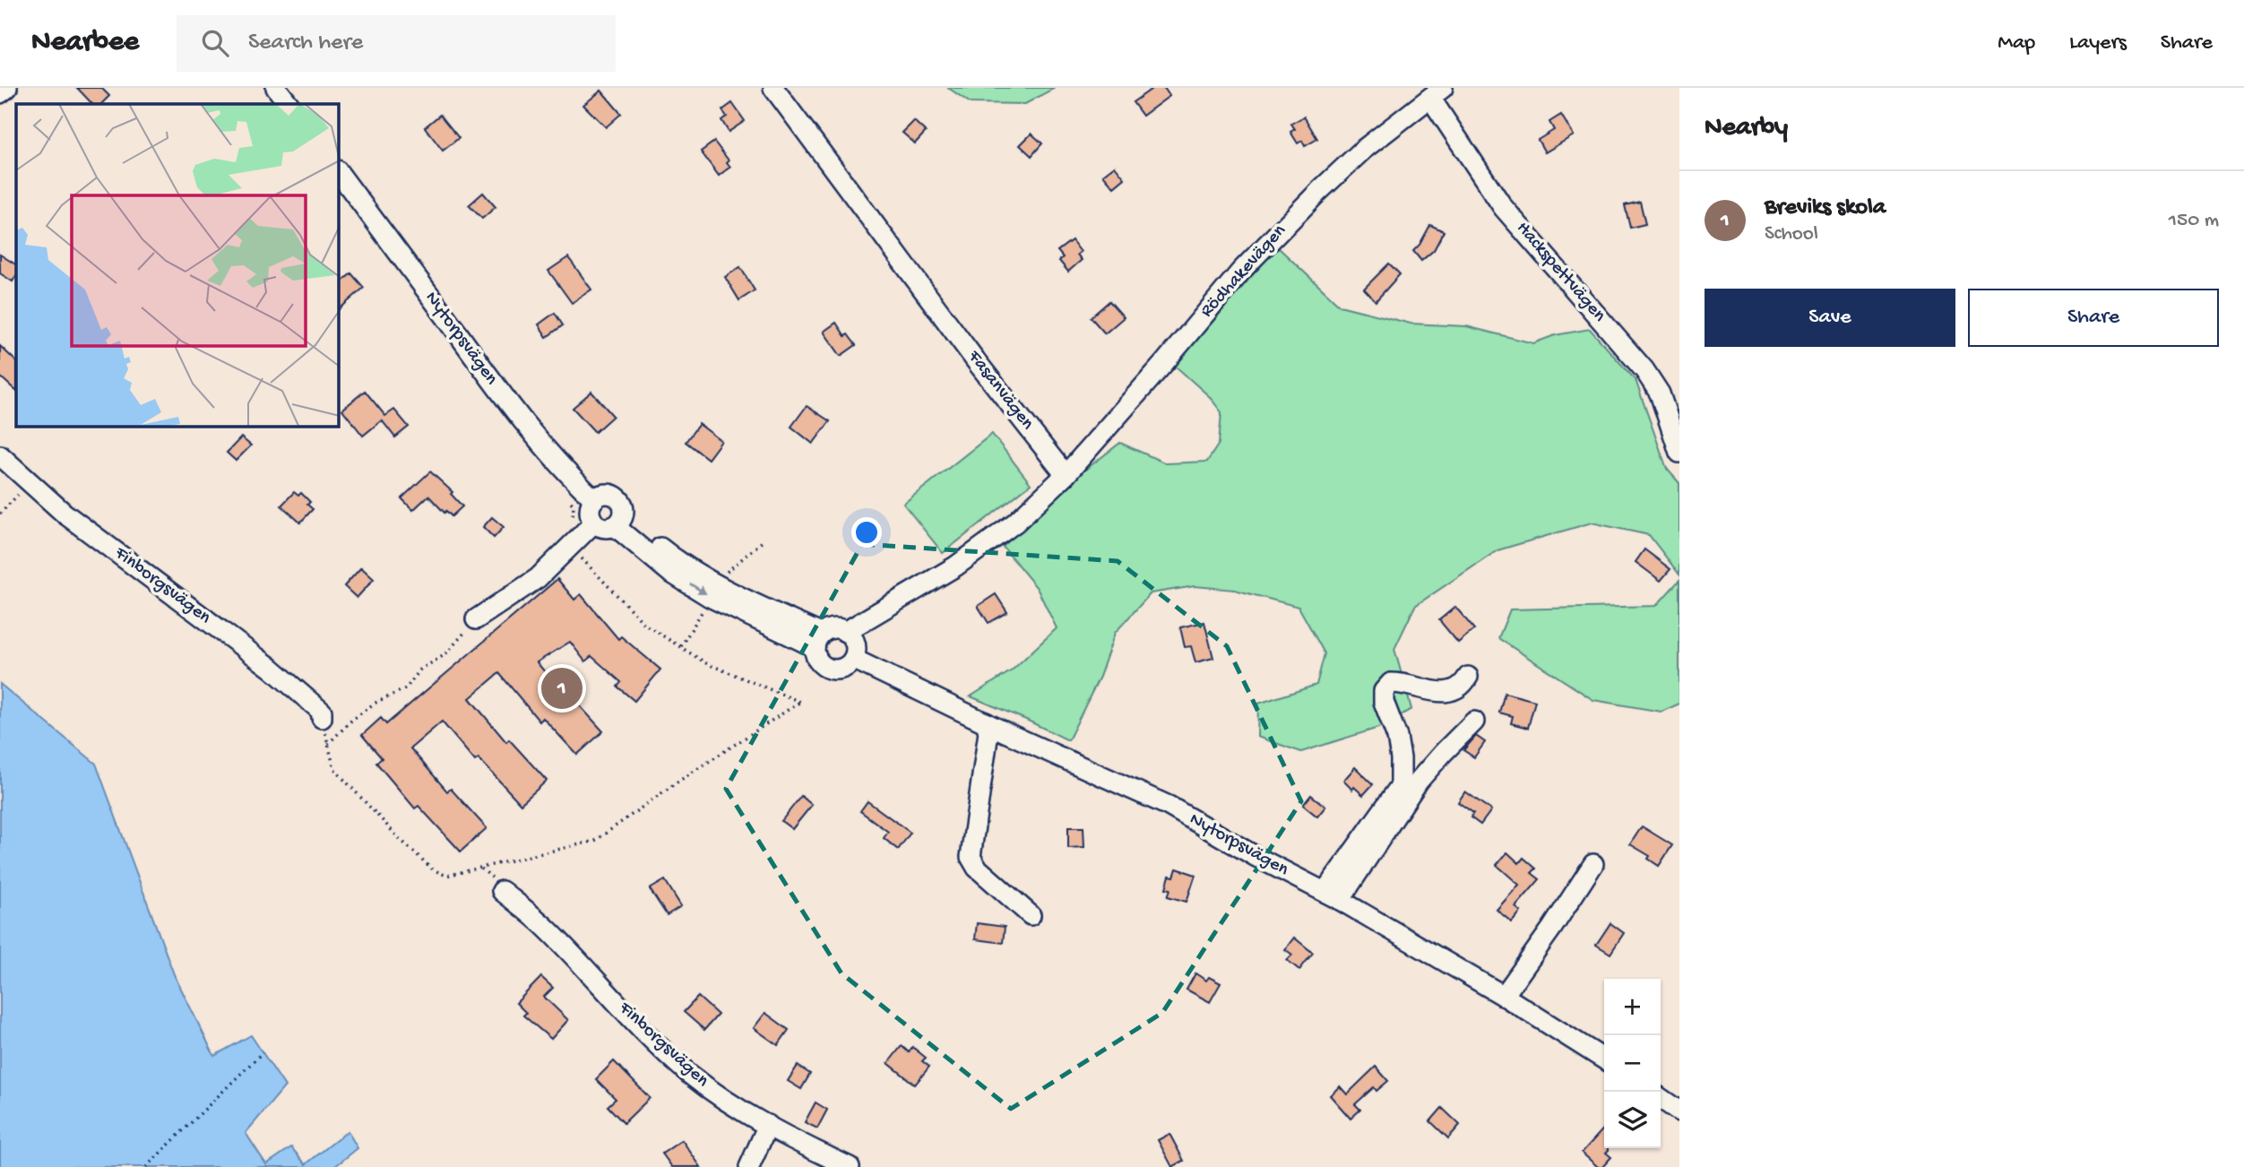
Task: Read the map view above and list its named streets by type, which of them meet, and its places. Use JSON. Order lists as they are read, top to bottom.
{
  "streets": {
    "street": [
      "Rödhakevägen",
      "Hackspettvägen",
      "Nytorpsvägen",
      "Fasanvägen",
      "Finborgsvägen"
    ]
  },
  "crossings": [
    ["Rödhakevägen", "Hackspettvägen"],
    ["Rödhakevägen", "Fasanvägen"]
  ],
  "page": {
    "header": "Nearbee",
    "search": "Search here",
    "nav": ["Map", "Layers", "Share"],
    "heading": "Nearby",
    "list": [
      {
        "mark": "1",
        "name": "Breviks skola",
        "note": "School",
        "value": "150 m"
      }
    ],
    "buttons": ["Save", "Share"],
    "pins": "1",
    "map_buttons": ["+", "−"]
  }
}
